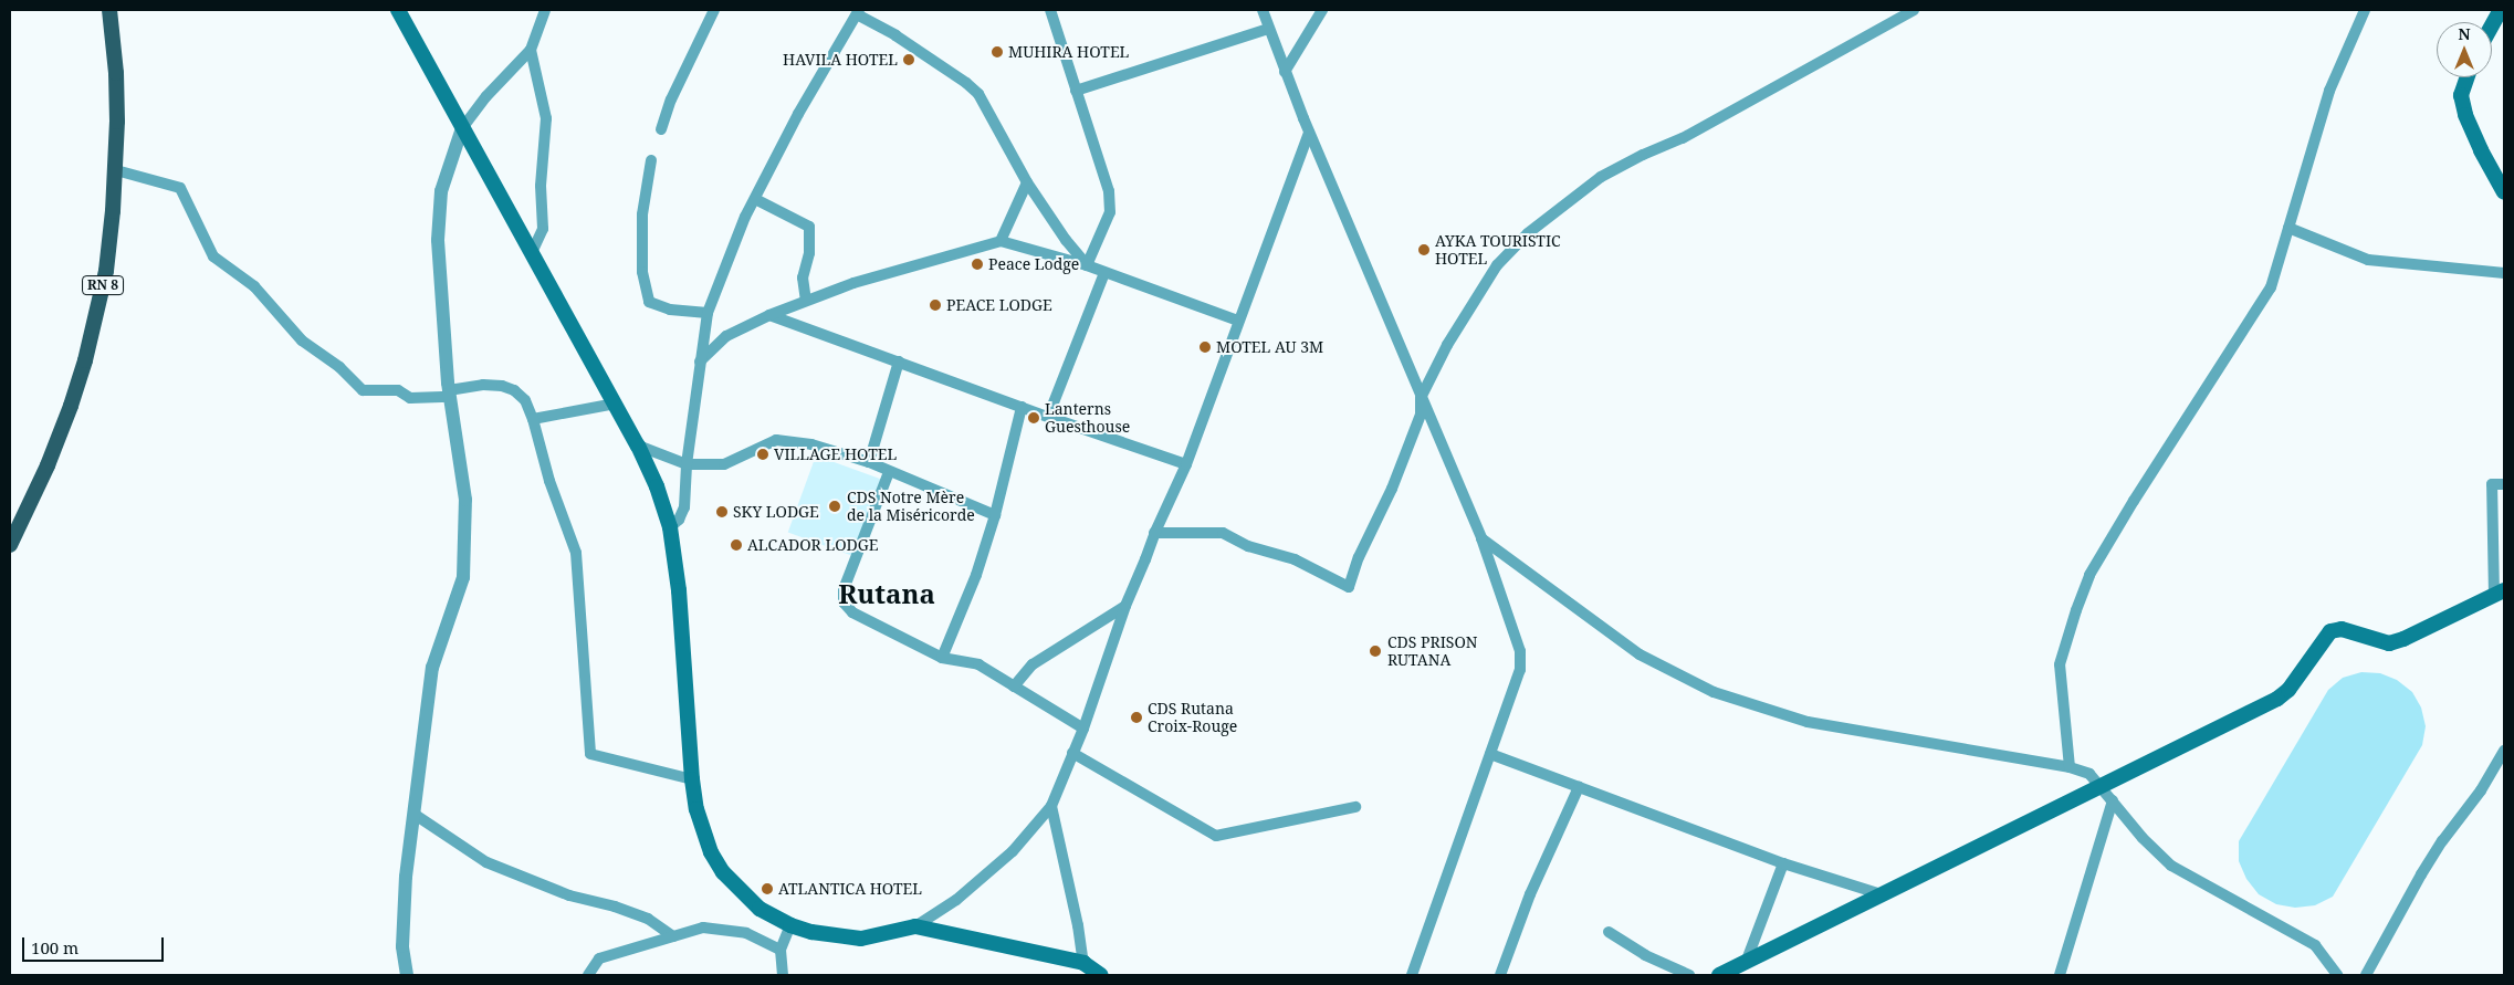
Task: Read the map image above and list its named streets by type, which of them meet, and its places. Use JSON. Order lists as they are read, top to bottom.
{
  "streets": {
    "main road": ["RN 8"]
  },
  "districts": ["Rutana"],
  "places": [
    "MUHIRA HOTEL",
    "HAVILA HOTEL",
    "AYKA TOURISTIC HOTEL",
    "Peace Lodge",
    "PEACE LODGE",
    "MOTEL AU 3M",
    "Lanterns Guesthouse",
    "VILLAGE HOTEL",
    "CDS Notre Mère de la Miséricorde",
    "SKY LODGE",
    "ALCADOR LODGE",
    "CDS PRISON RUTANA",
    "CDS Rutana Croix-Rouge",
    "ATLANTICA HOTEL"
  ],
  "scale_bar": "100 m",
  "north": "top"
}
